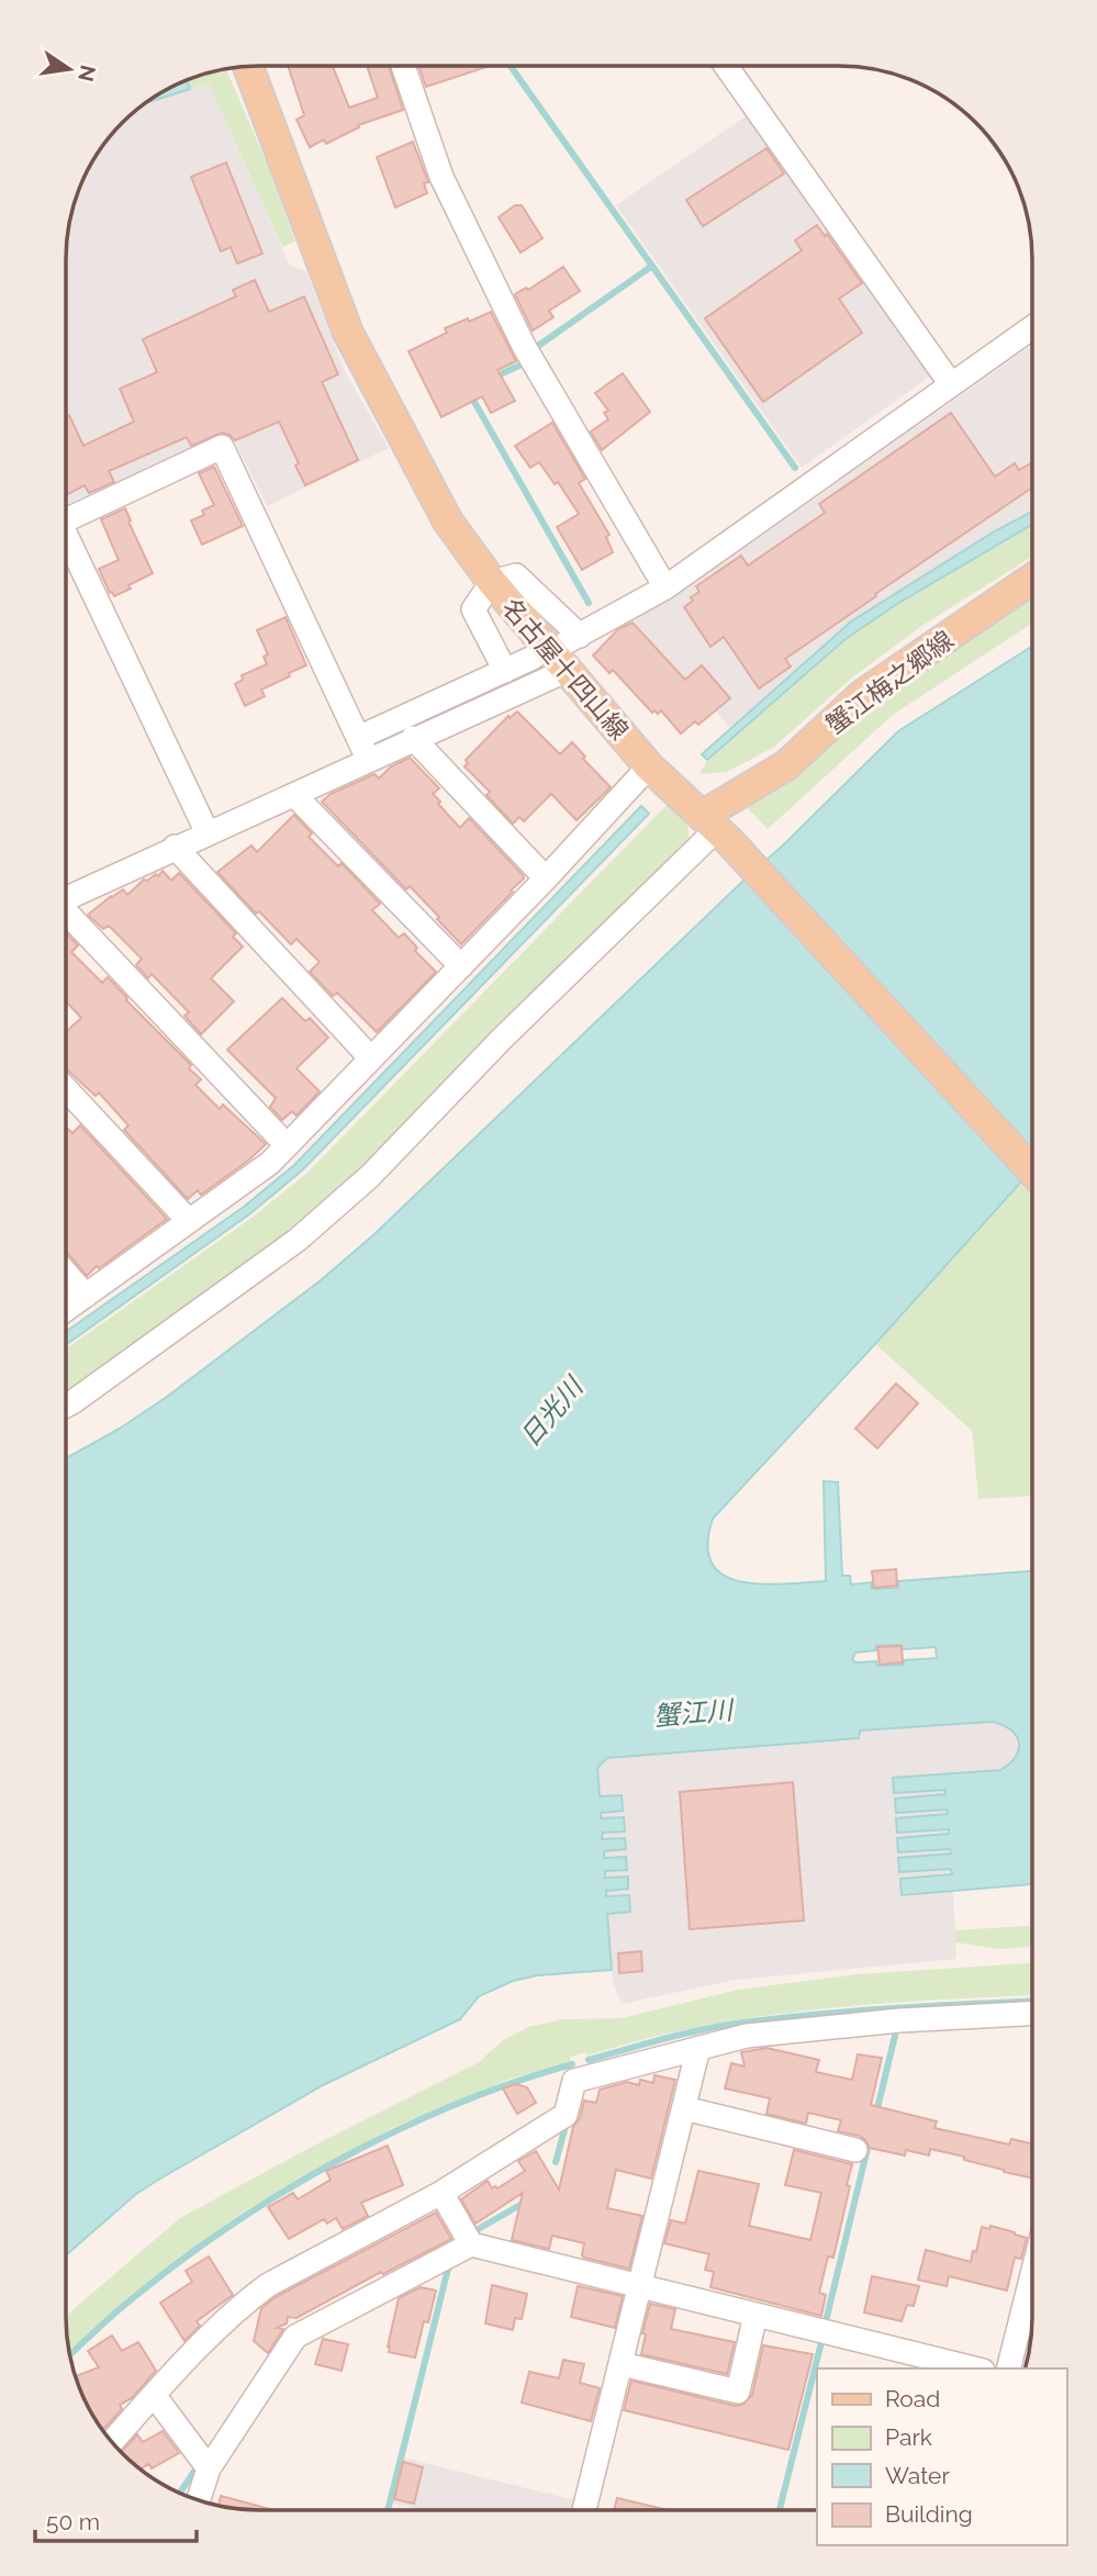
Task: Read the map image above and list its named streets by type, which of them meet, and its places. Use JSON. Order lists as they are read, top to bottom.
{
  "streets": {
    "main road": ["名古屋十四山線", "蟹江梅之郷線"]
  },
  "crossings": [
    ["名古屋十四山線", "蟹江梅之郷線"]
  ],
  "water": ["日光川", "蟹江川"],
  "legend": [
    "Road",
    "Park",
    "Water",
    "Building"
  ],
  "scale_bar": "50 m",
  "north": "right"
}
